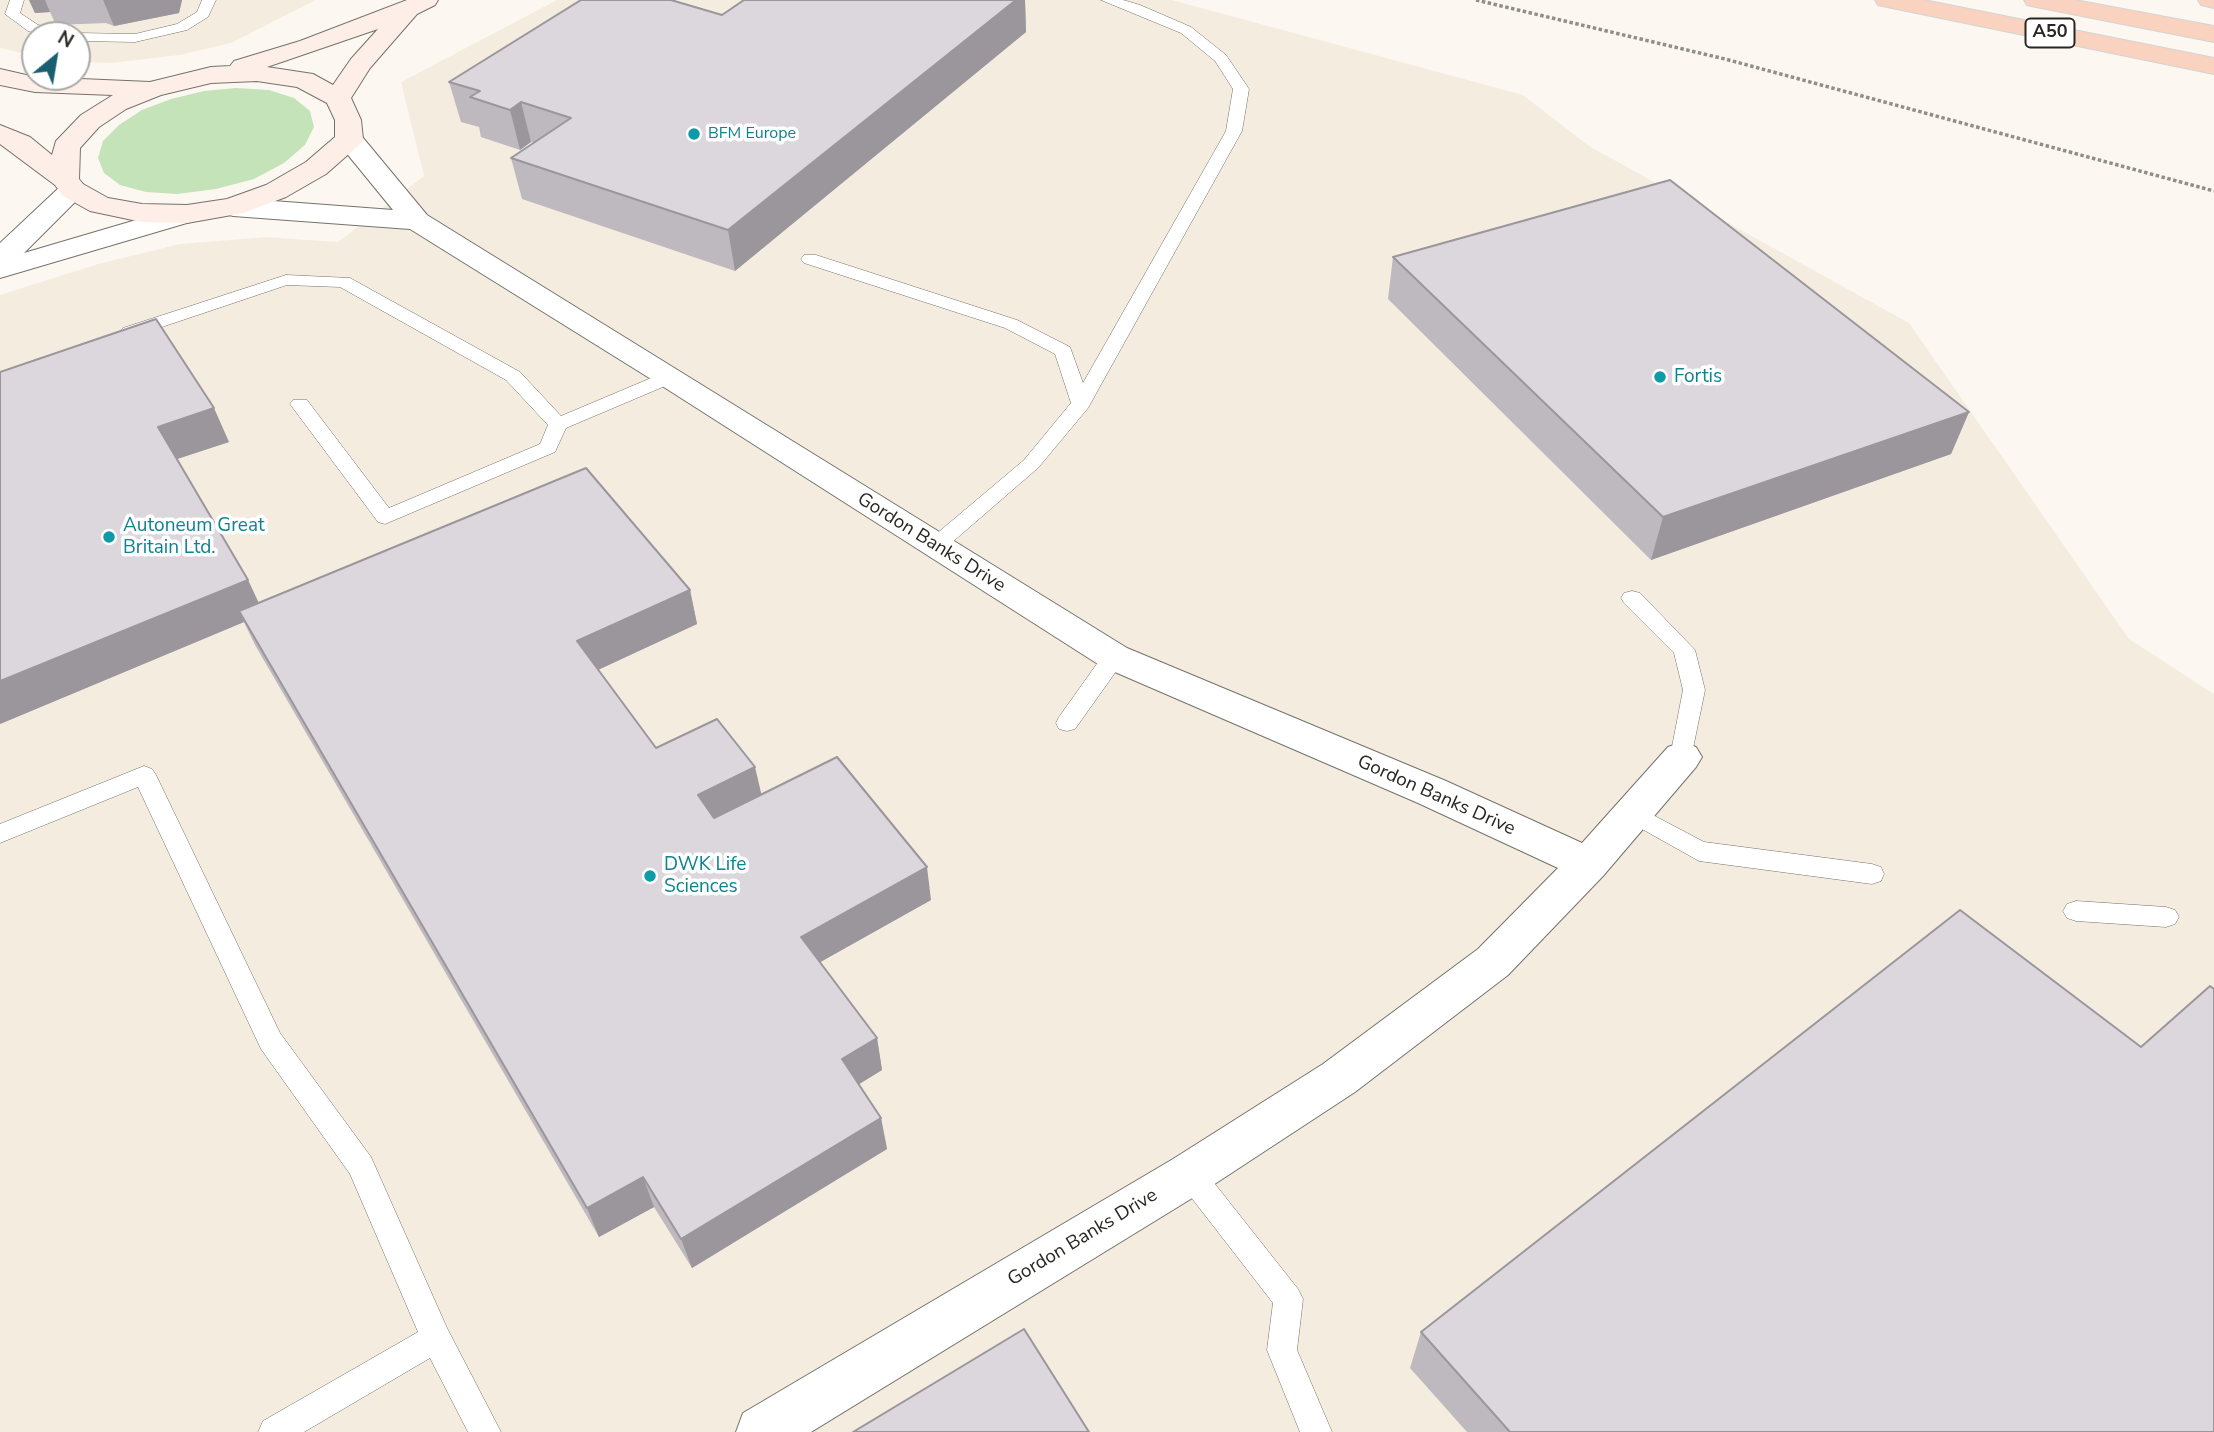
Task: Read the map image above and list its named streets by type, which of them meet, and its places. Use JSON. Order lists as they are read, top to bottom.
{
  "streets": {
    "highway": ["A50"],
    "street": ["Gordon Banks Drive"]
  },
  "places": [
    "BFM Europe",
    "Fortis",
    "Autoneum Great Britain Ltd.",
    "DWK Life Sciences"
  ],
  "north": "top right"
}
